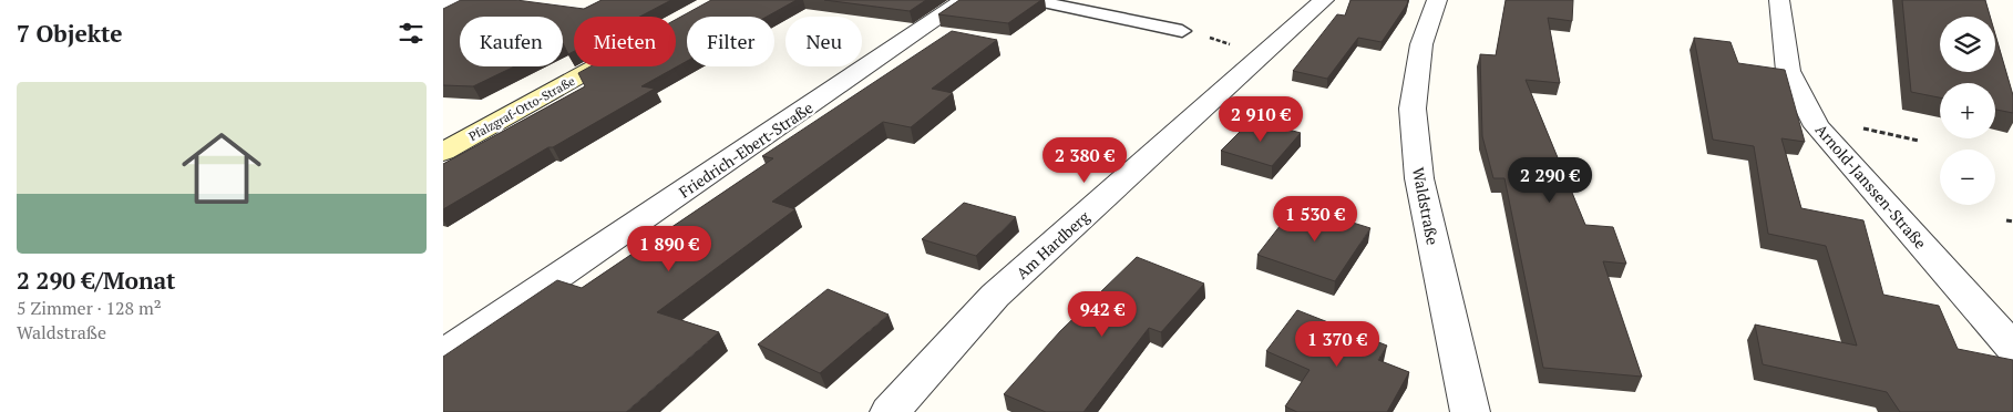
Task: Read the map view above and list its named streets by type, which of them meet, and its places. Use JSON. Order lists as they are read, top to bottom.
{
  "streets": {
    "street": [
      "Pfalzgraf-Otto-Straße",
      "Friedrich-Ebert-Straße",
      "Arnold-Janssen-Straße",
      "Waldstraße",
      "Am Hardberg"
    ]
  },
  "page": {
    "heading": "7 Objekte",
    "map_buttons": ["+", "−"],
    "chip": [
      "Kaufen",
      "Mieten",
      "Filter",
      "Neu"
    ],
    "list": [
      {
        "name": "2 290 €/Monat",
        "note": "5 Zimmer · 128 m² · Waldstraße"
      }
    ],
    "price": [
      "2 910 €",
      "2 380 €",
      "2 290 €",
      "1 530 €",
      "1 890 €",
      "942 €",
      "1 370 €"
    ]
  }
}
